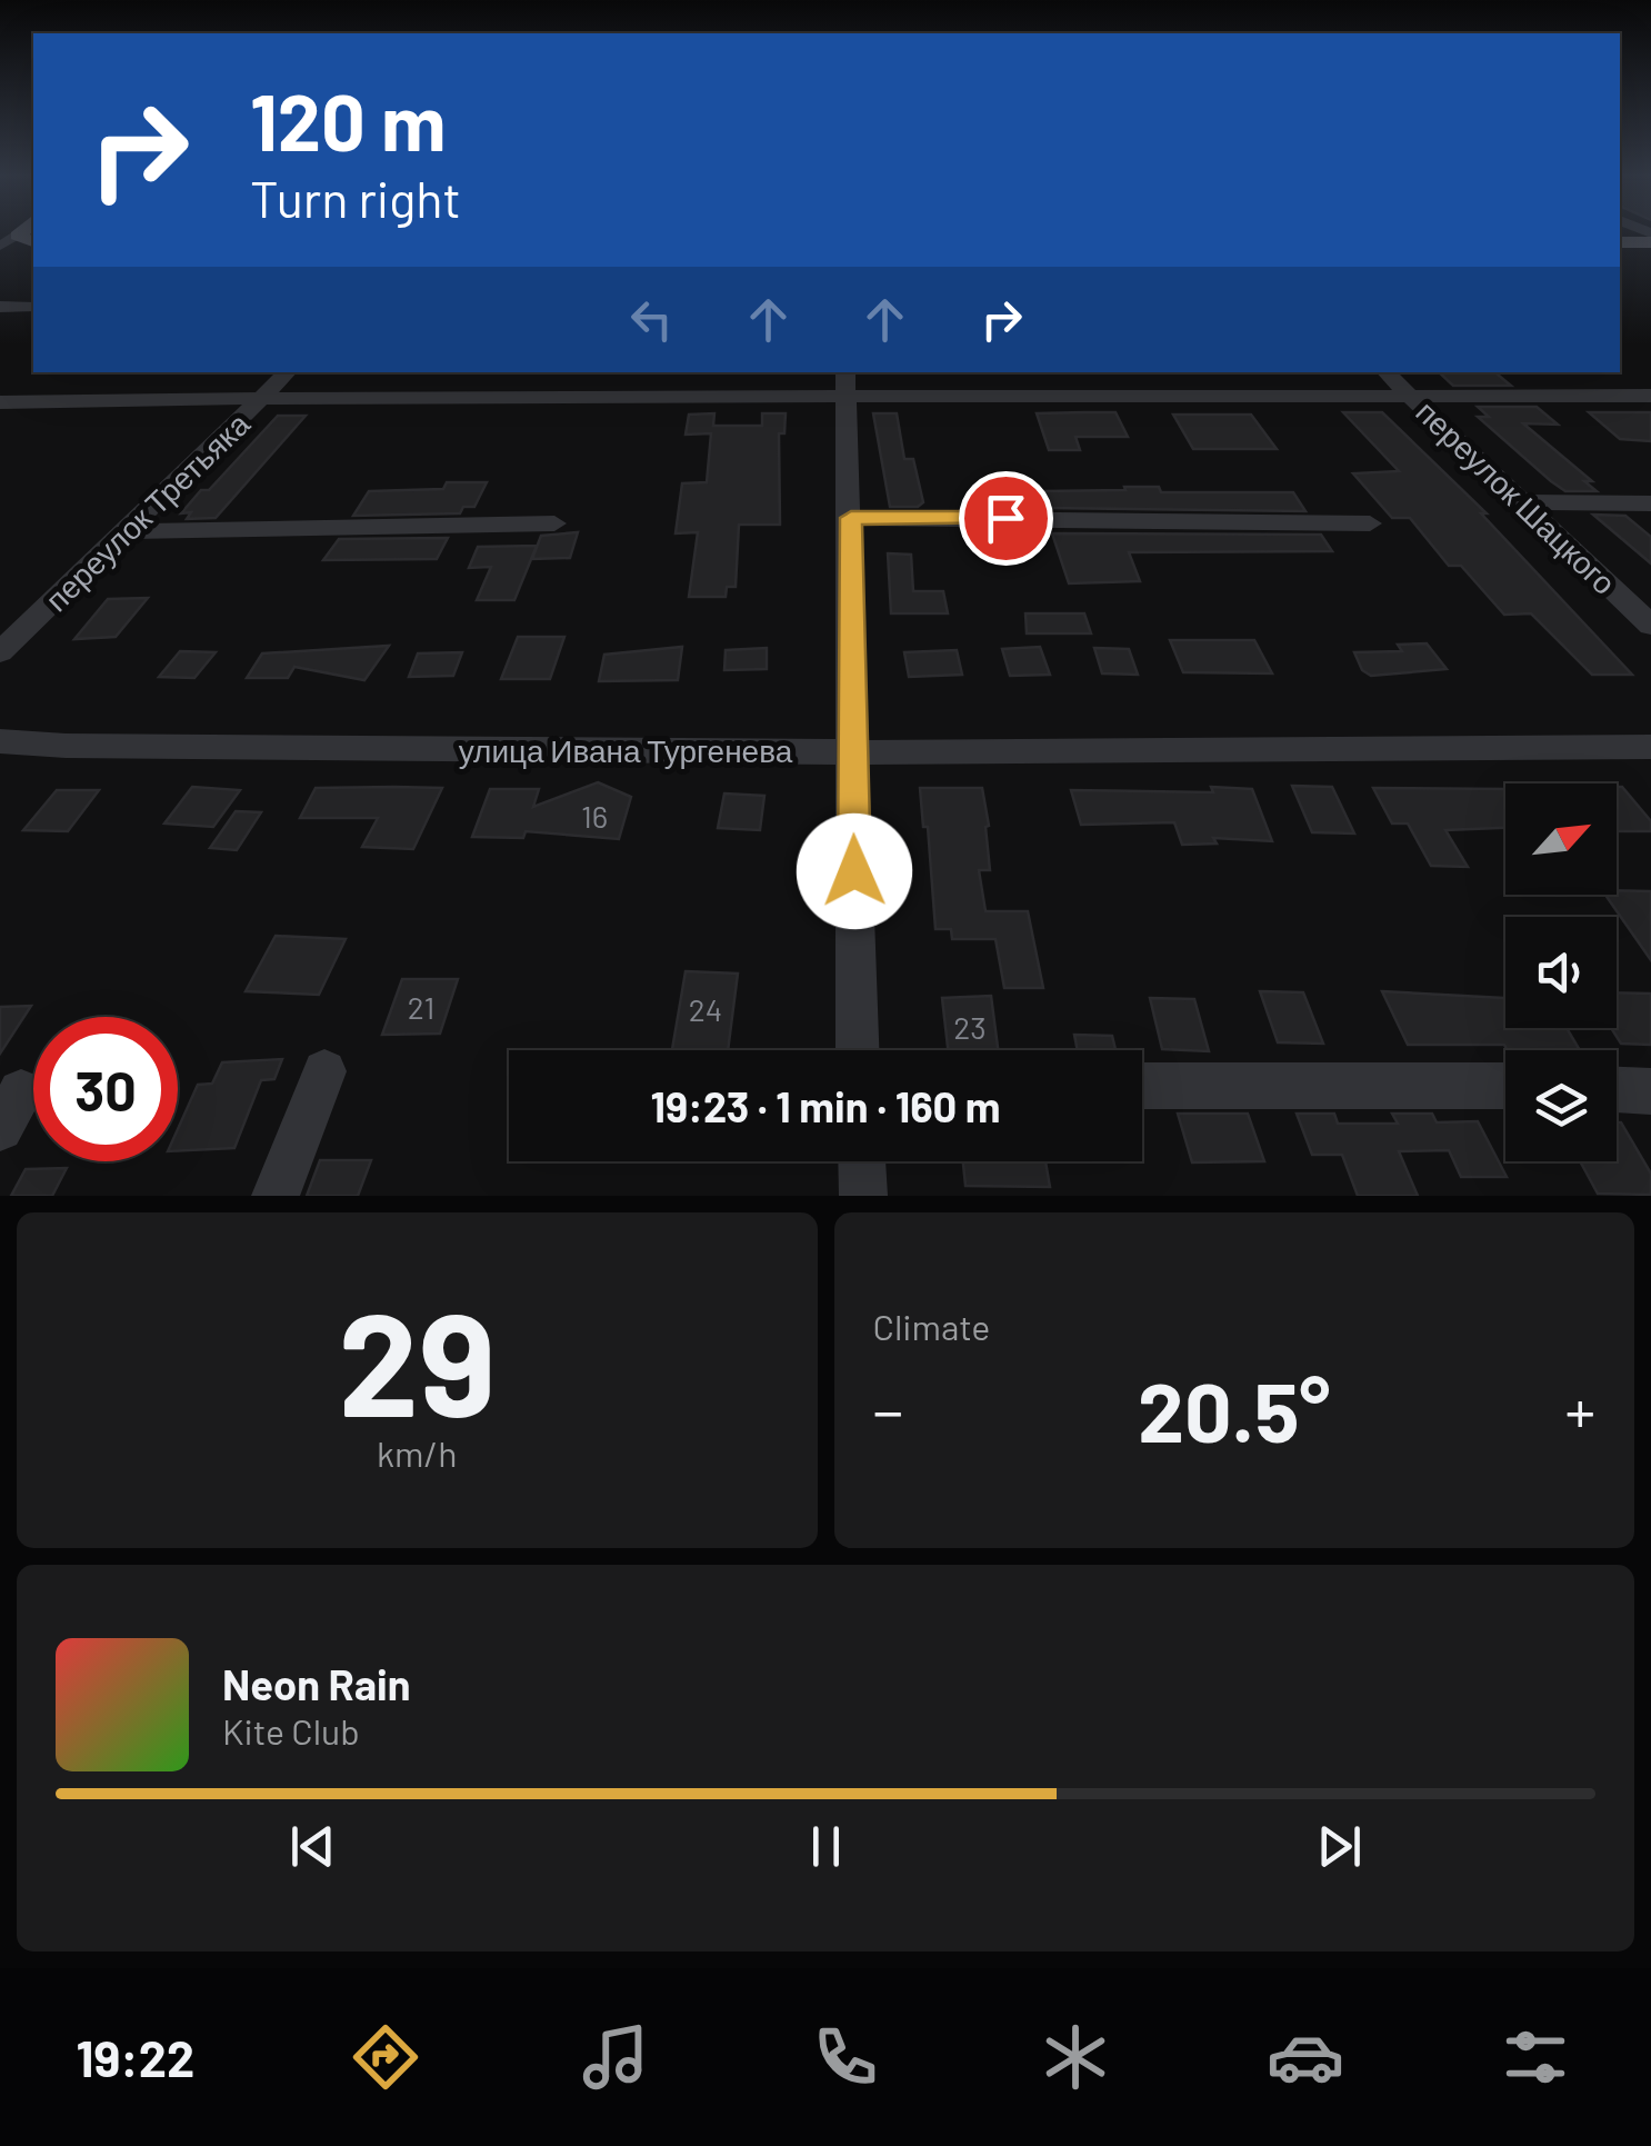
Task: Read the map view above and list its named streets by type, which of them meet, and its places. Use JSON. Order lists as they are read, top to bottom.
{
  "streets": {
    "street": ["переулок Шацкого", "переулок Третьяка", "улица Ивана Тургенева"]
  },
  "house_numbers": [
    "16",
    "21",
    "24",
    "23"
  ],
  "north": "top right",
  "page": {
    "turn": ["120 m", "Turn right"],
    "limit": "30",
    "trip": "19:23 · 1 min · 160 m",
    "tile": [
      ["29", "km/h"],
      "Climate"
    ],
    "heat": ["−", "20.5°", "+"],
    "song": ["Neon Rain", "Kite Club"],
    "tabs": "19:22"
  }
}
